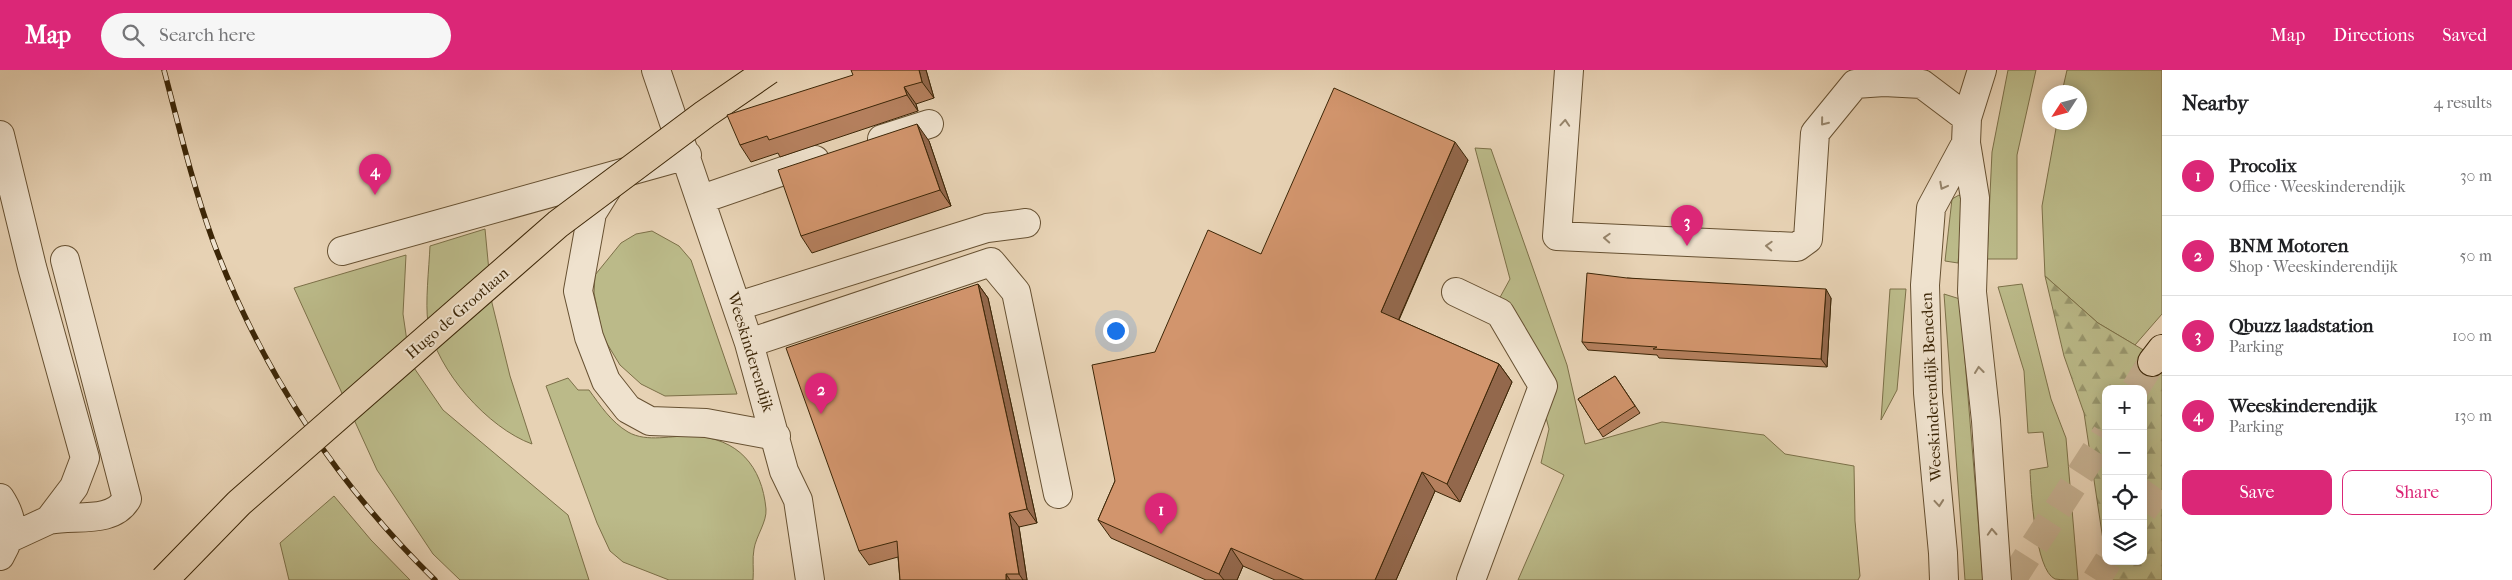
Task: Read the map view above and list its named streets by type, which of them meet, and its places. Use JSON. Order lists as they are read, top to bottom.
{
  "streets": {
    "main road": ["Hugo de Grootlaan"],
    "street": ["Weeskinderendijk", "Weeskinderendijk Beneden"]
  },
  "north": "bottom left",
  "page": {
    "header": "Map",
    "search": "Search here",
    "nav": ["Map", "Directions", "Saved"],
    "heading": ["Nearby", "4 results"],
    "list": [
      {
        "mark": "1",
        "name": "Procolix",
        "note": "Office · Weeskinderendijk",
        "value": "30 m"
      },
      {
        "mark": "2",
        "name": "BNM Motoren",
        "note": "Shop · Weeskinderendijk",
        "value": "50 m"
      },
      {
        "mark": "3",
        "name": "Qbuzz laadstation",
        "note": "Parking",
        "value": "100 m"
      },
      {
        "mark": "4",
        "name": "Weeskinderendijk",
        "note": "Parking",
        "value": "130 m"
      }
    ],
    "pins": [
      "4",
      "3",
      "2",
      "1"
    ],
    "map_buttons": ["+", "−"],
    "buttons": ["Save", "Share"]
  }
}
